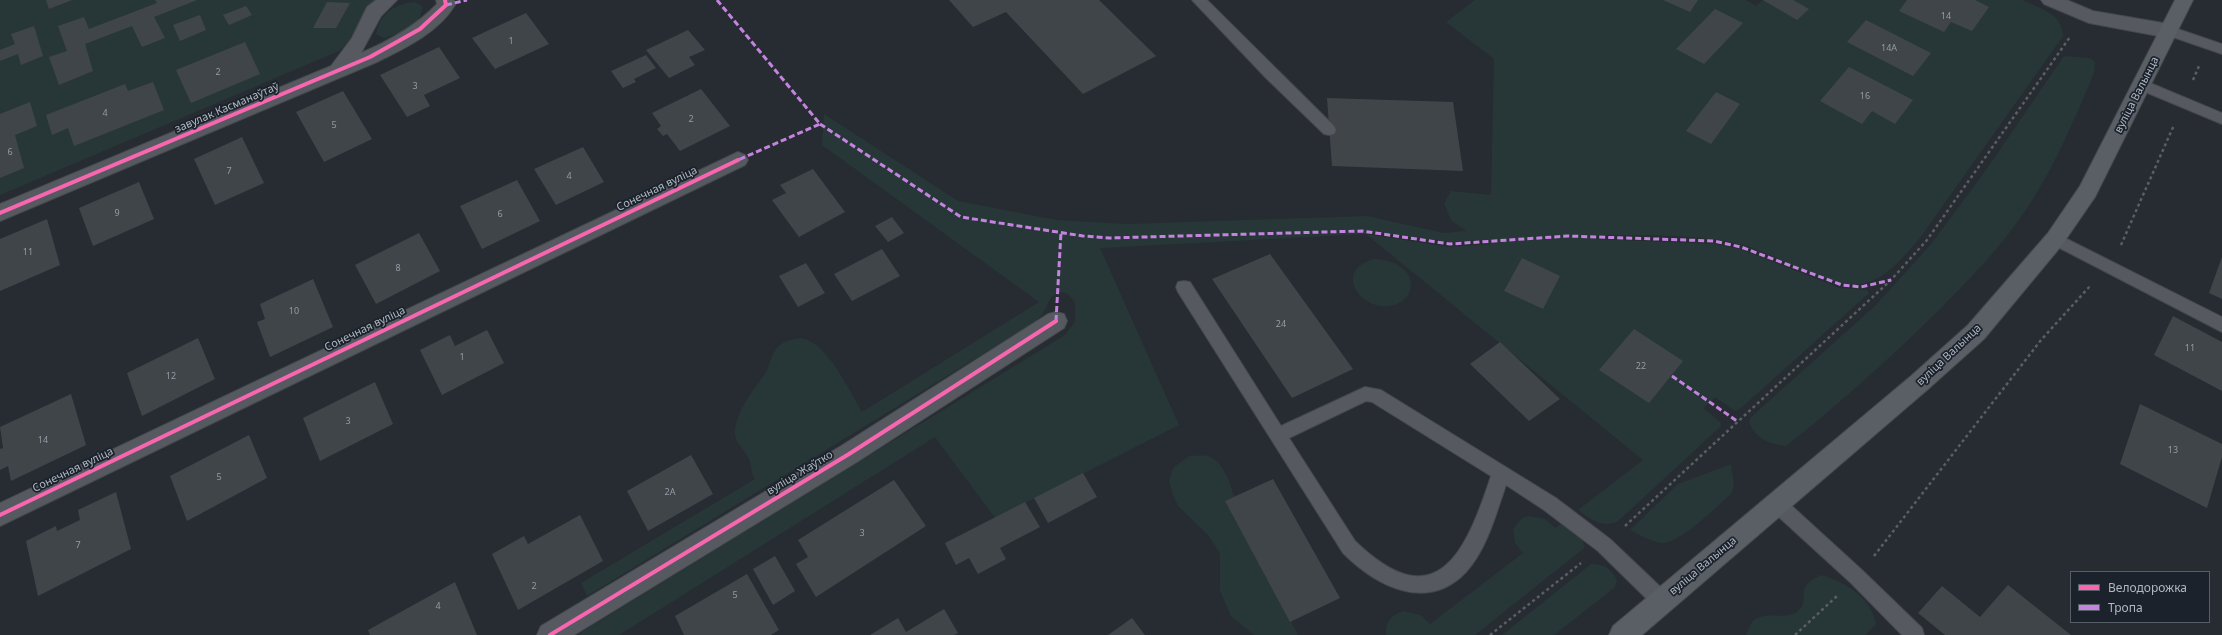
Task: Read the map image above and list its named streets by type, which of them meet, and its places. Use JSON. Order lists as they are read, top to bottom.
{
  "streets": {
    "main road": ["вуліца Валынца"],
    "street": ["завулак Касманаўтаў", "Сонечная вуліца", "вуліца Жаўтко"]
  },
  "house_numbers": [
    "14",
    "1",
    "14А",
    "2",
    "3",
    "16",
    "4",
    "2",
    "5",
    "6",
    "7",
    "4",
    "9",
    "6",
    "11",
    "8",
    "10",
    "24",
    "11",
    "1",
    "22",
    "12",
    "3",
    "14",
    "13",
    "5",
    "2А",
    "3",
    "7",
    "2",
    "5",
    "4"
  ],
  "legend": ["Велодорожка", "Тропа"]
}
